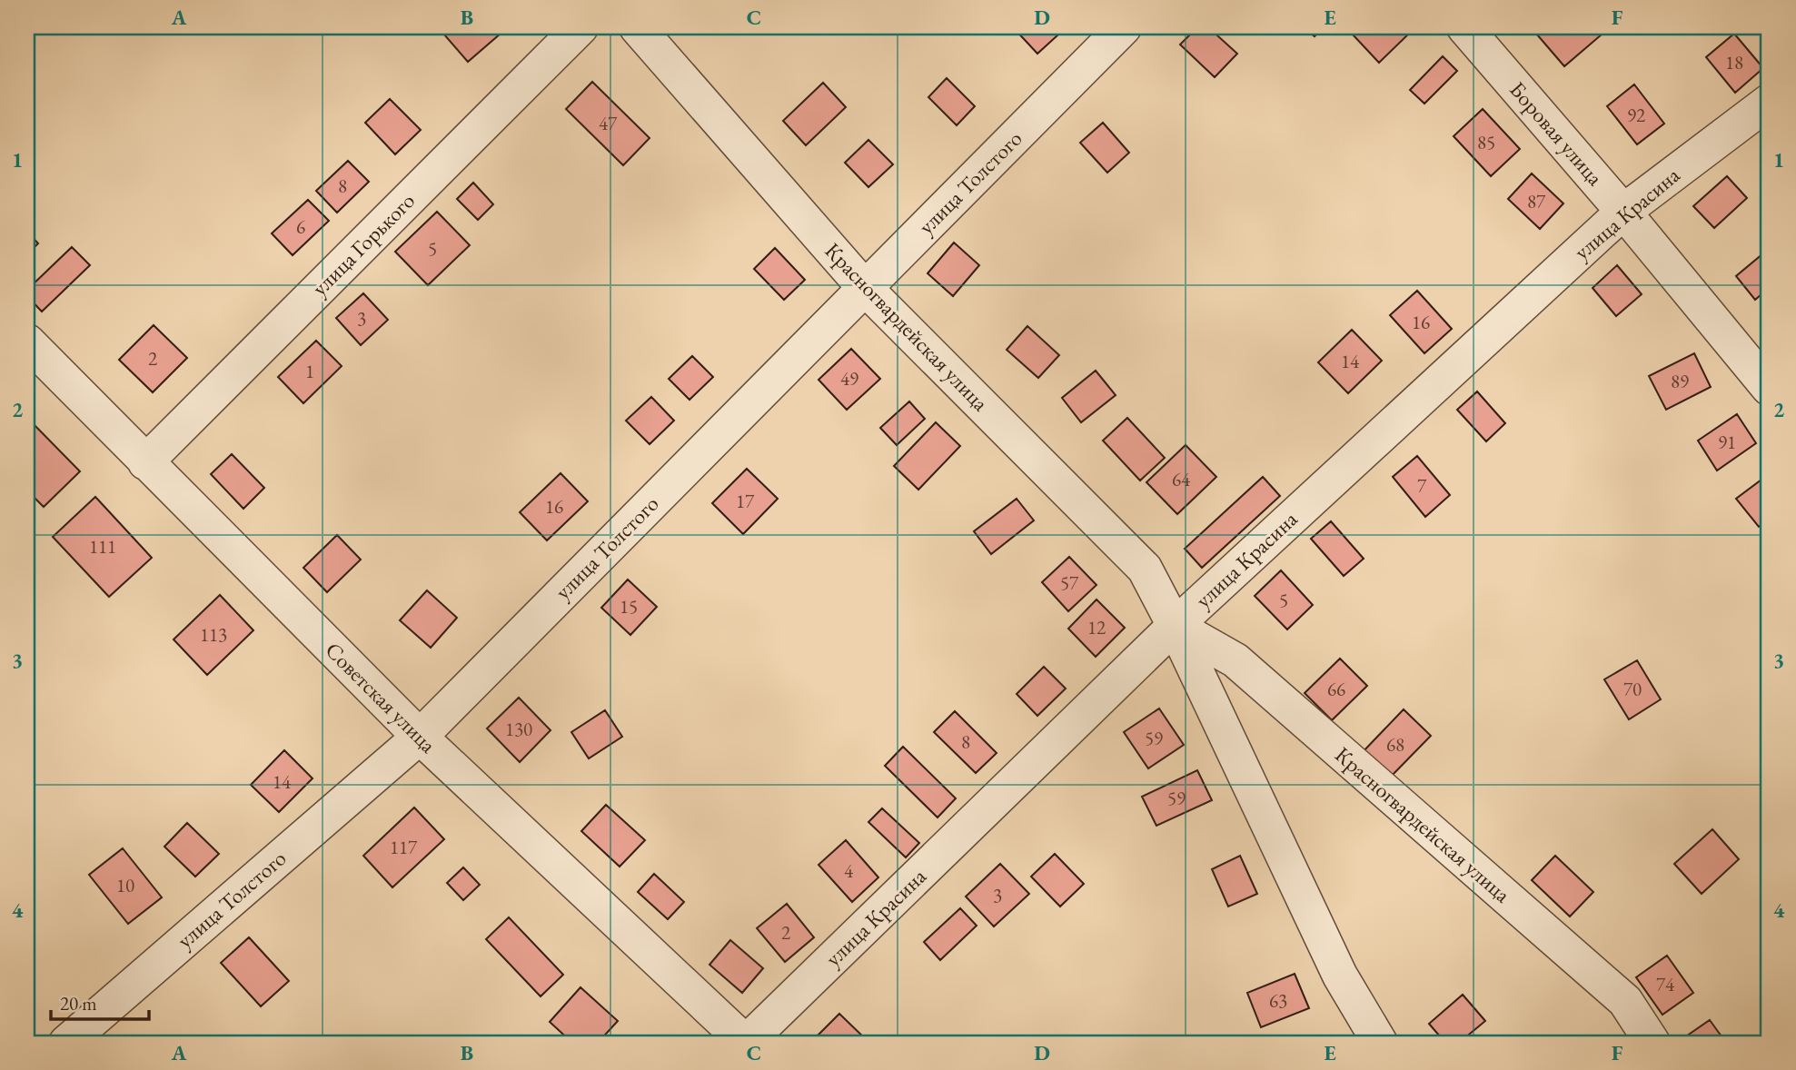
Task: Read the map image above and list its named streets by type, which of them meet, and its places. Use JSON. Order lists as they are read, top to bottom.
{
  "streets": {
    "street": [
      "Боровая улица",
      "улица Толстого",
      "улица Красина",
      "улица Горького",
      "Красногвардейская улица",
      "Советская улица"
    ]
  },
  "crossings": [
    ["Боровая улица", "улица Красина"],
    ["улица Толстого", "Красногвардейская улица"],
    ["улица Толстого", "Советская улица"],
    ["улица Красина", "Красногвардейская улица"],
    ["улица Красина", "Советская улица"],
    ["улица Горького", "Советская улица"]
  ],
  "house_numbers": [
    "18",
    "92",
    "47",
    "85",
    "8",
    "87",
    "6",
    "5",
    "3",
    "16",
    "2",
    "14",
    "1",
    "49",
    "89",
    "91",
    "64",
    "7",
    "17",
    "16",
    "111",
    "57",
    "5",
    "15",
    "12",
    "113",
    "66",
    "70",
    "130",
    "59",
    "8",
    "68",
    "14",
    "59",
    "117",
    "4",
    "10",
    "3",
    "2",
    "74",
    "63"
  ],
  "scale_bar": "20 m",
  "grid": {
    "columns": [
      "A",
      "B",
      "C",
      "D",
      "E",
      "F"
    ],
    "rows": [
      "1",
      "2",
      "3",
      "4"
    ]
  }
}
